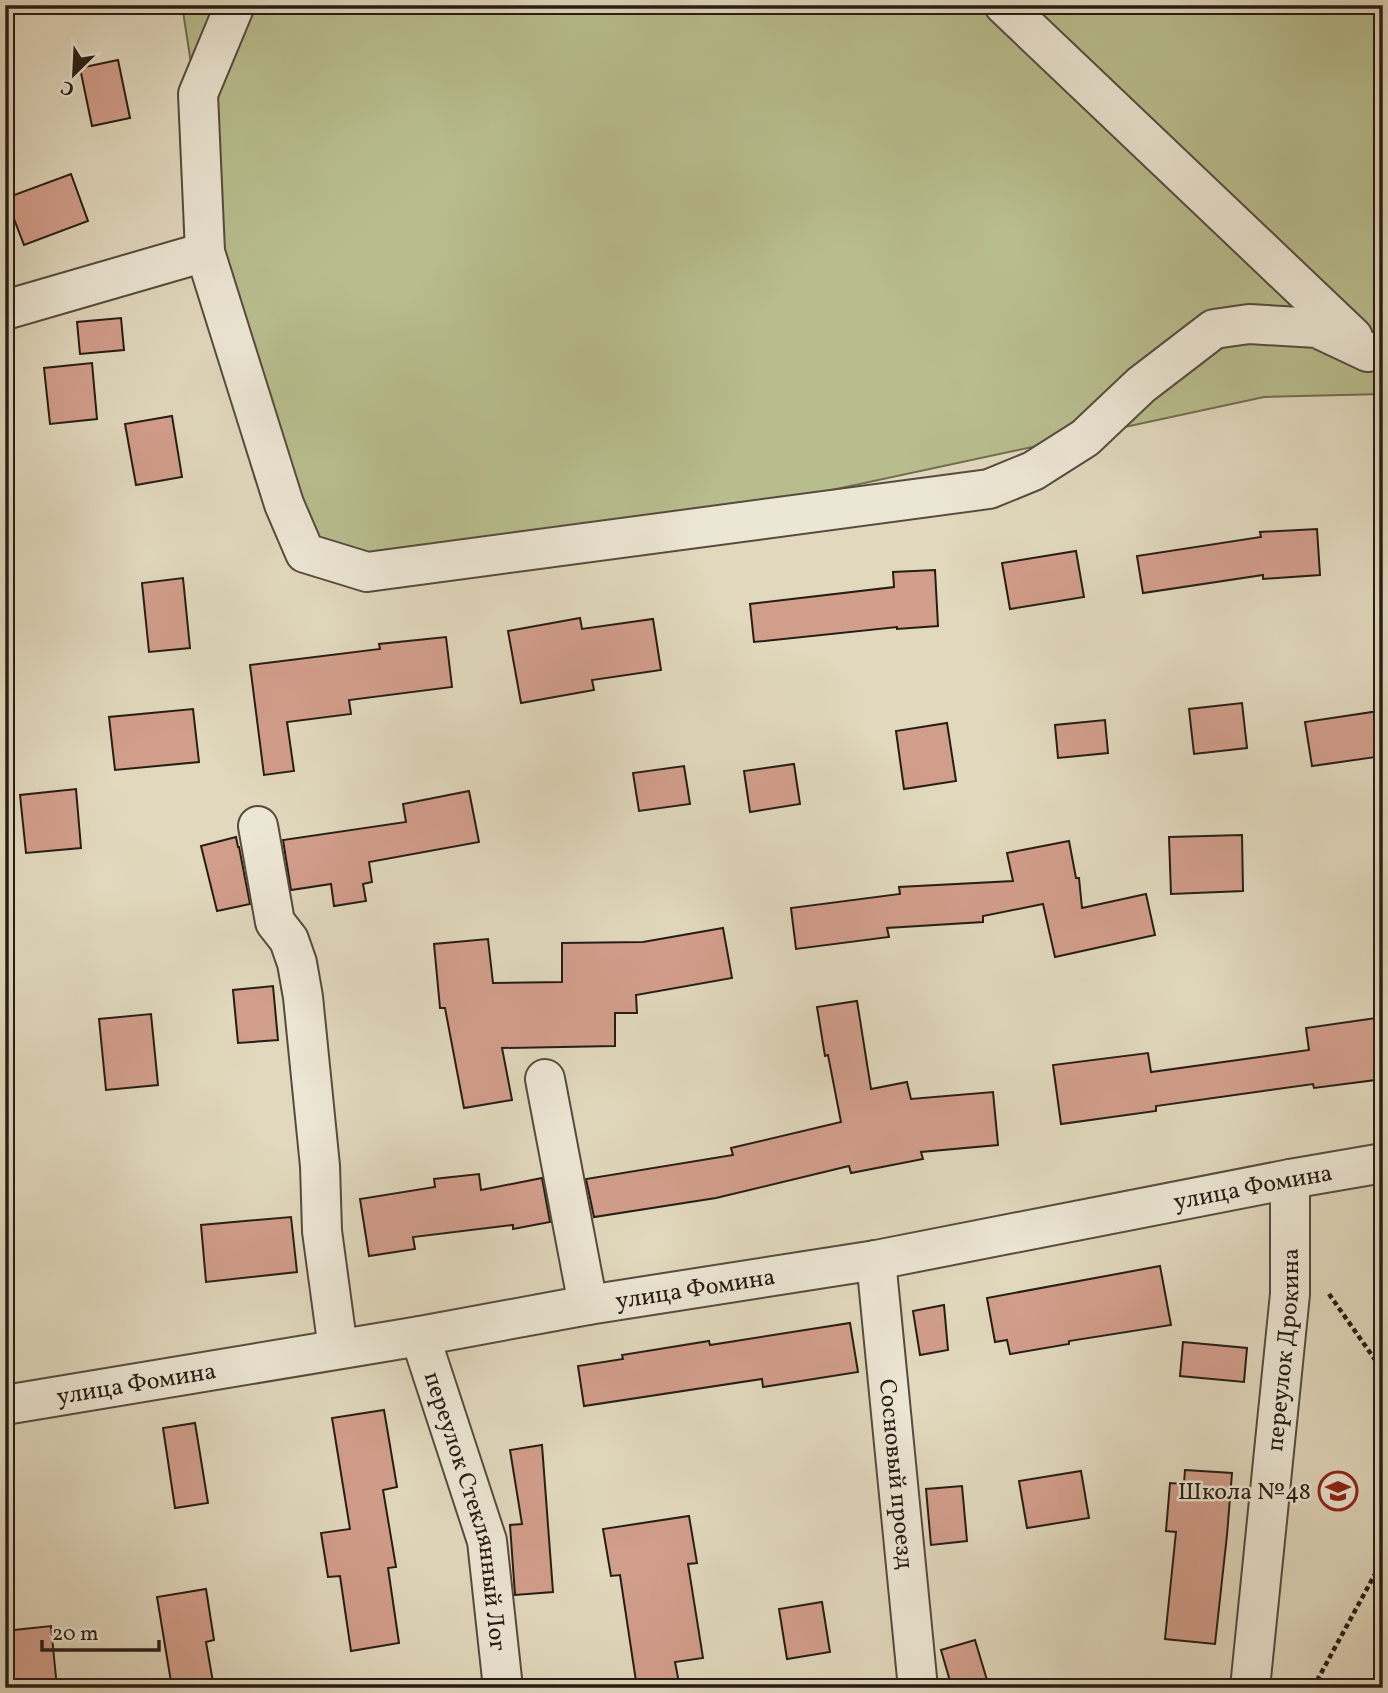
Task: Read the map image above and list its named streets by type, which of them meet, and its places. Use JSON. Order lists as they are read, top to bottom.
{
  "streets": {
    "street": [
      "улица Фомина",
      "переулок Дрокина",
      "Сосновый проезд",
      "переулок Стеклянный Лог"
    ]
  },
  "crossings": [
    ["улица Фомина", "переулок Дрокина"],
    ["улица Фомина", "Сосновый проезд"],
    ["улица Фомина", "переулок Стеклянный Лог"]
  ],
  "places": {
    "school or university": ["Школа №48"]
  },
  "scale_bar": "20 m",
  "north": "bottom left"
}
